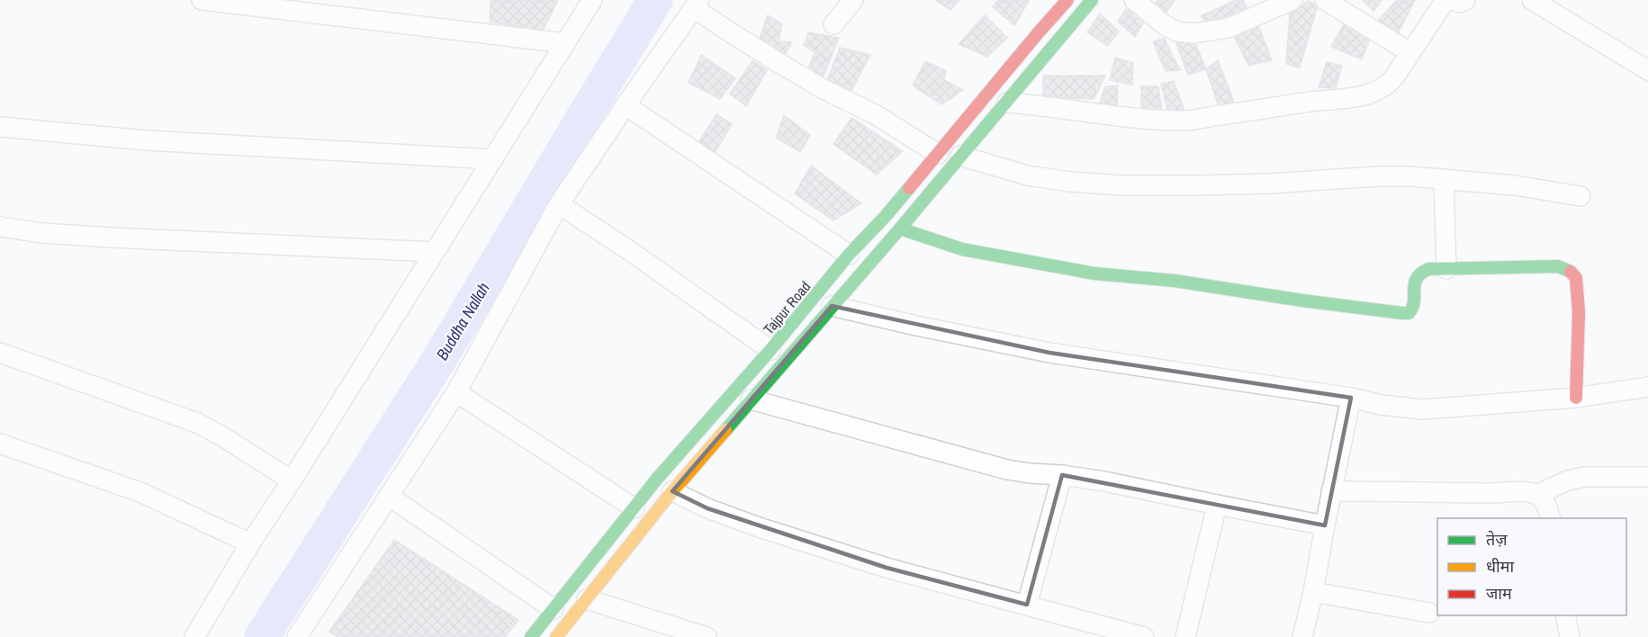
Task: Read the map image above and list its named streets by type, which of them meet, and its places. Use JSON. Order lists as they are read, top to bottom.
{
  "streets": {
    "main road": ["Tajpur Road"]
  },
  "water": ["Buddha Nallah"],
  "legend": ["तेज़", "धीमा", "जाम"]
}
